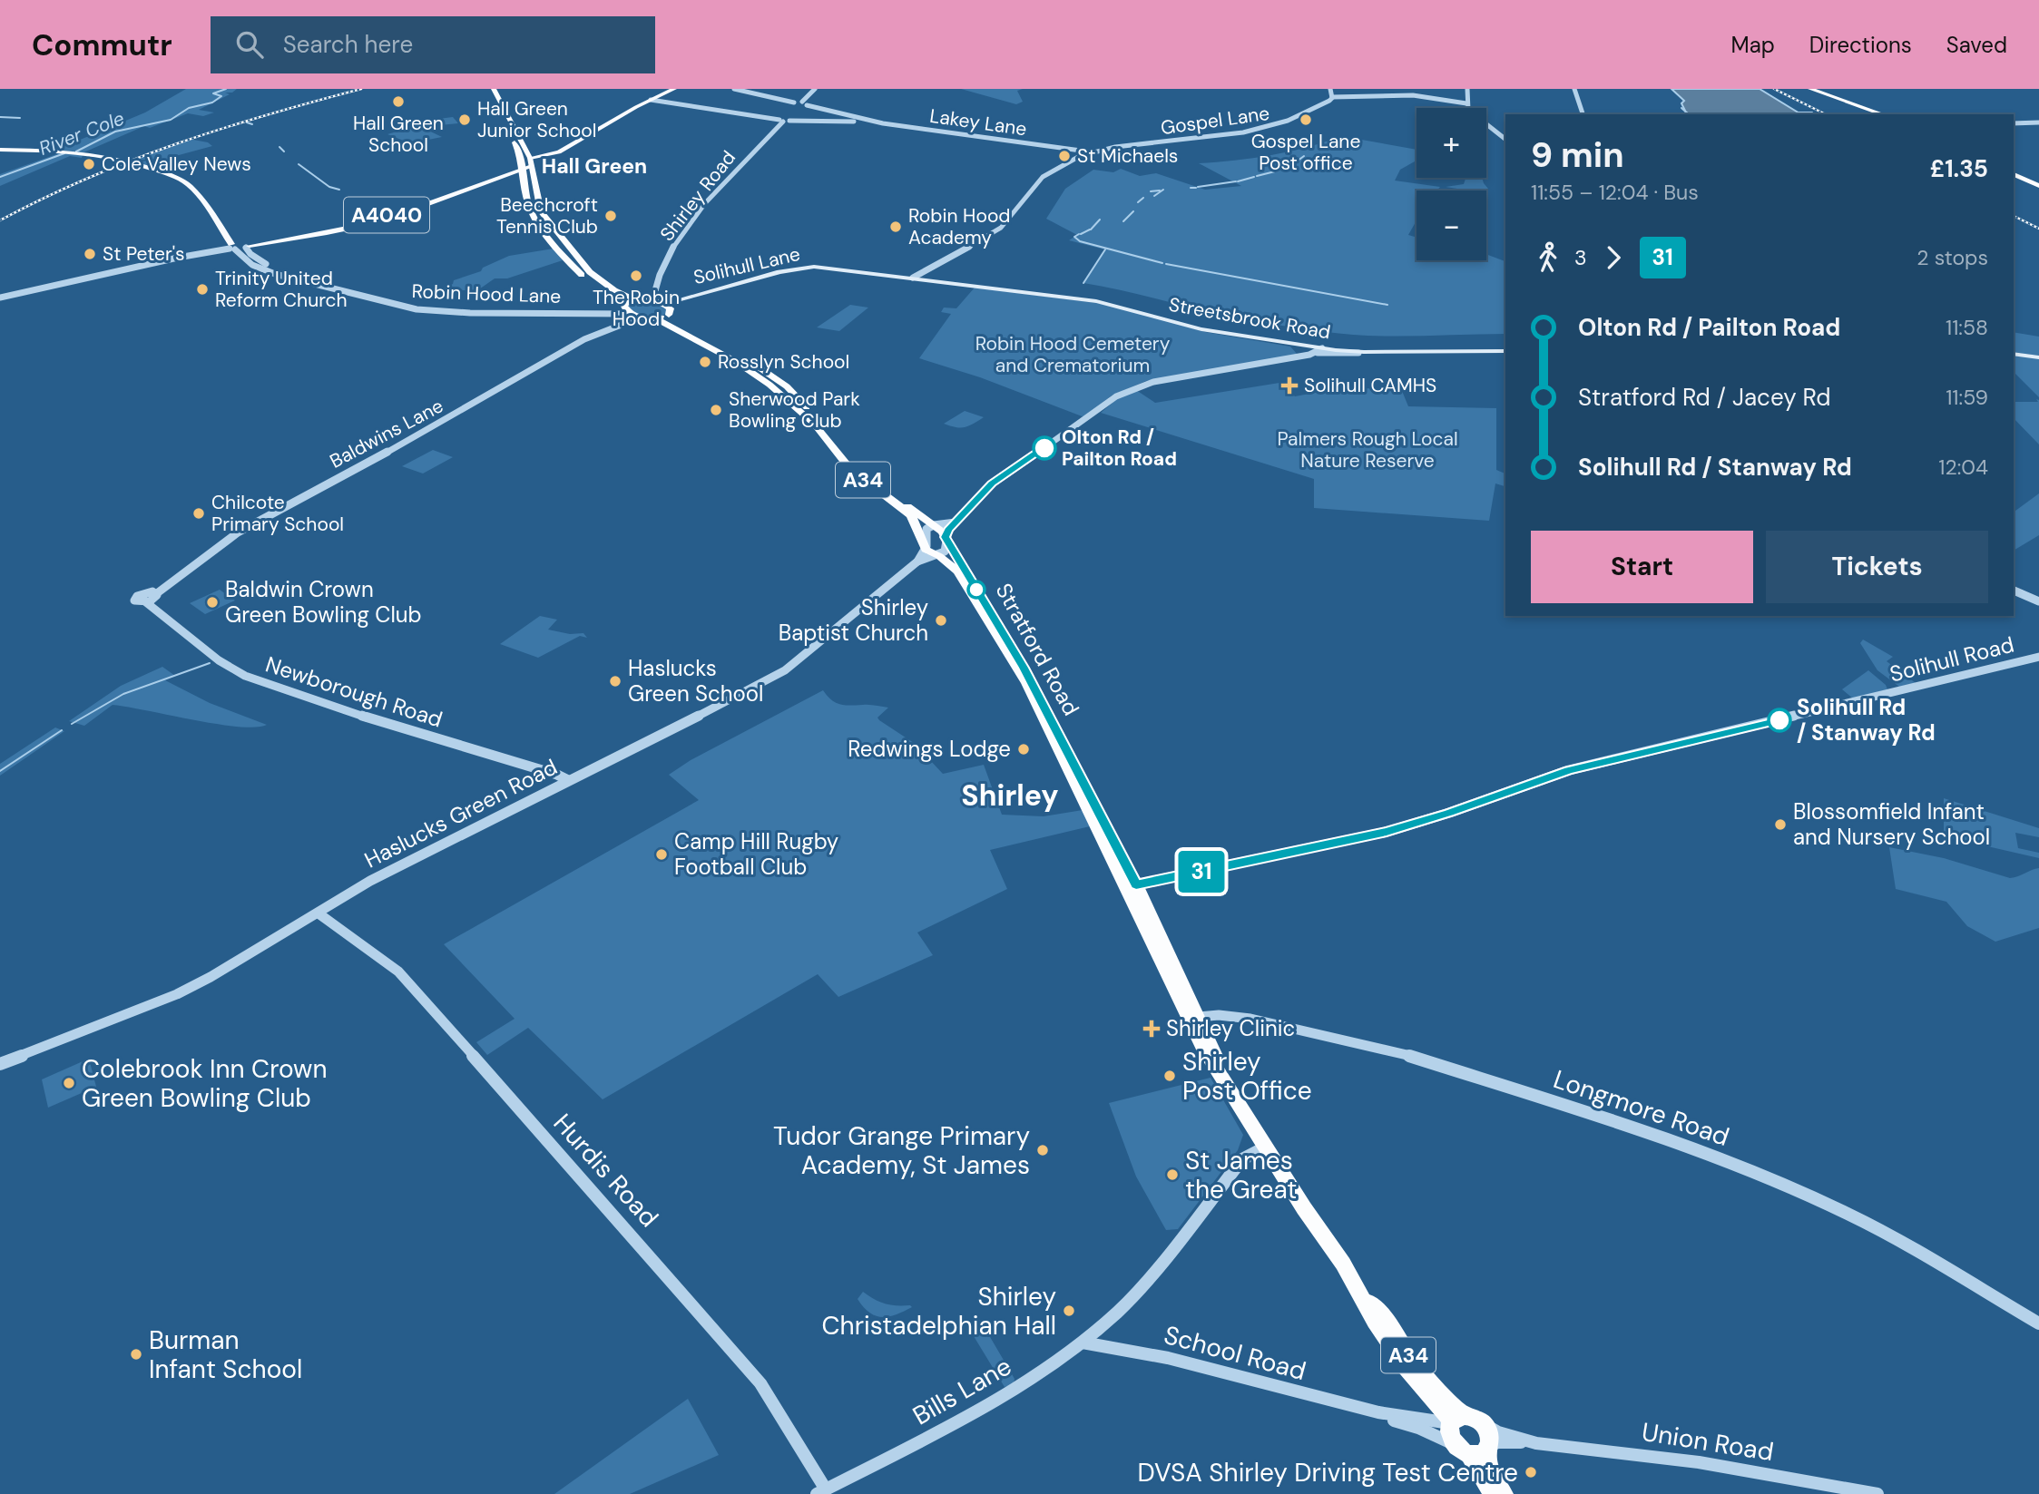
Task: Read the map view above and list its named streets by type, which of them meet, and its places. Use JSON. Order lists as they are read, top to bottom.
{
  "streets": {
    "highway": ["A34", "Stratford Road"],
    "main road": [
      "A4040",
      "Solihull Lane",
      "Robin Hood Lane",
      "Streetsbrook Road"
    ],
    "street": [
      "Gospel Lane",
      "Lakey Lane",
      "Shirley Road",
      "Baldwins Lane",
      "Solihull Road",
      "Newborough Road",
      "Haslucks Green Road",
      "Longmore Road",
      "Hurdis Road",
      "School Road",
      "Bills Lane",
      "Union Road"
    ]
  },
  "crossings": [
    ["Gospel Lane", "Lakey Lane"],
    ["Lakey Lane", "Shirley Road"],
    ["Lakey Lane", "A4040"],
    ["A4040", "Robin Hood Lane"],
    ["Solihull Lane", "Streetsbrook Road"],
    ["Baldwins Lane", "Newborough Road"],
    ["Stratford Road", "Solihull Road"],
    ["Stratford Road", "Haslucks Green Road"],
    ["Stratford Road", "Longmore Road"],
    ["Stratford Road", "School Road"],
    ["Stratford Road", "Bills Lane"],
    ["Newborough Road", "Haslucks Green Road"],
    ["Haslucks Green Road", "Hurdis Road"],
    ["Hurdis Road", "Bills Lane"],
    ["School Road", "Bills Lane"],
    ["School Road", "Union Road"]
  ],
  "districts": ["Hall Green", "Shirley"],
  "water": ["River Cole"],
  "parks": ["Robin Hood Cemetery and Crematorium", "Palmers Rough Local Nature Reserve"],
  "places": {
    "other": [
      "Hall Green School",
      "Hall Green Junior School",
      "Gospel Lane Post office",
      "St Michaels",
      "Cole Valley News",
      "Beechcroft Tennis Club",
      "Robin Hood Academy",
      "St Peter's",
      "The Robin Hood",
      "Trinity United Reform Church",
      "Rosslyn School",
      "Sherwood Park Bowling Club",
      "Olton Rd / Pailton Road",
      "Chilcote Primary School",
      "Baldwin Crown Green Bowling Club",
      "Shirley Baptist Church",
      "Haslucks Green School",
      "Solihull Rd / Stanway Rd",
      "Redwings Lodge",
      "Blossomfield Infant and Nursery School",
      "Camp Hill Rugby Football Club",
      "Shirley Post Office",
      "Colebrook Inn Crown Green Bowling Club",
      "Tudor Grange Primary Academy, St James",
      "St James the Great",
      "Shirley Christadelphian Hall",
      "Burman Infant School",
      "DVSA Shirley Driving Test Centre"
    ],
    "health": ["Solihull CAMHS", "Shirley Clinic"]
  },
  "lines": ["bus line 31"],
  "page": {
    "header": "Commutr",
    "search": "Search here",
    "nav": ["Map", "Directions", "Saved"],
    "on_map": "31",
    "map_buttons": ["+", "−"],
    "heading": ["9 min", "11:55 – 12:04 · Bus", "£1.35"],
    "legs": ["3", "31", "2 stops"],
    "list": [
      {
        "name": "Olton Rd / Pailton Road",
        "value": "11:58"
      },
      {
        "name": "Stratford Rd / Jacey Rd",
        "value": "11:59"
      },
      {
        "name": "Solihull Rd / Stanway Rd",
        "value": "12:04"
      }
    ],
    "buttons": ["Start", "Tickets"]
  }
}
